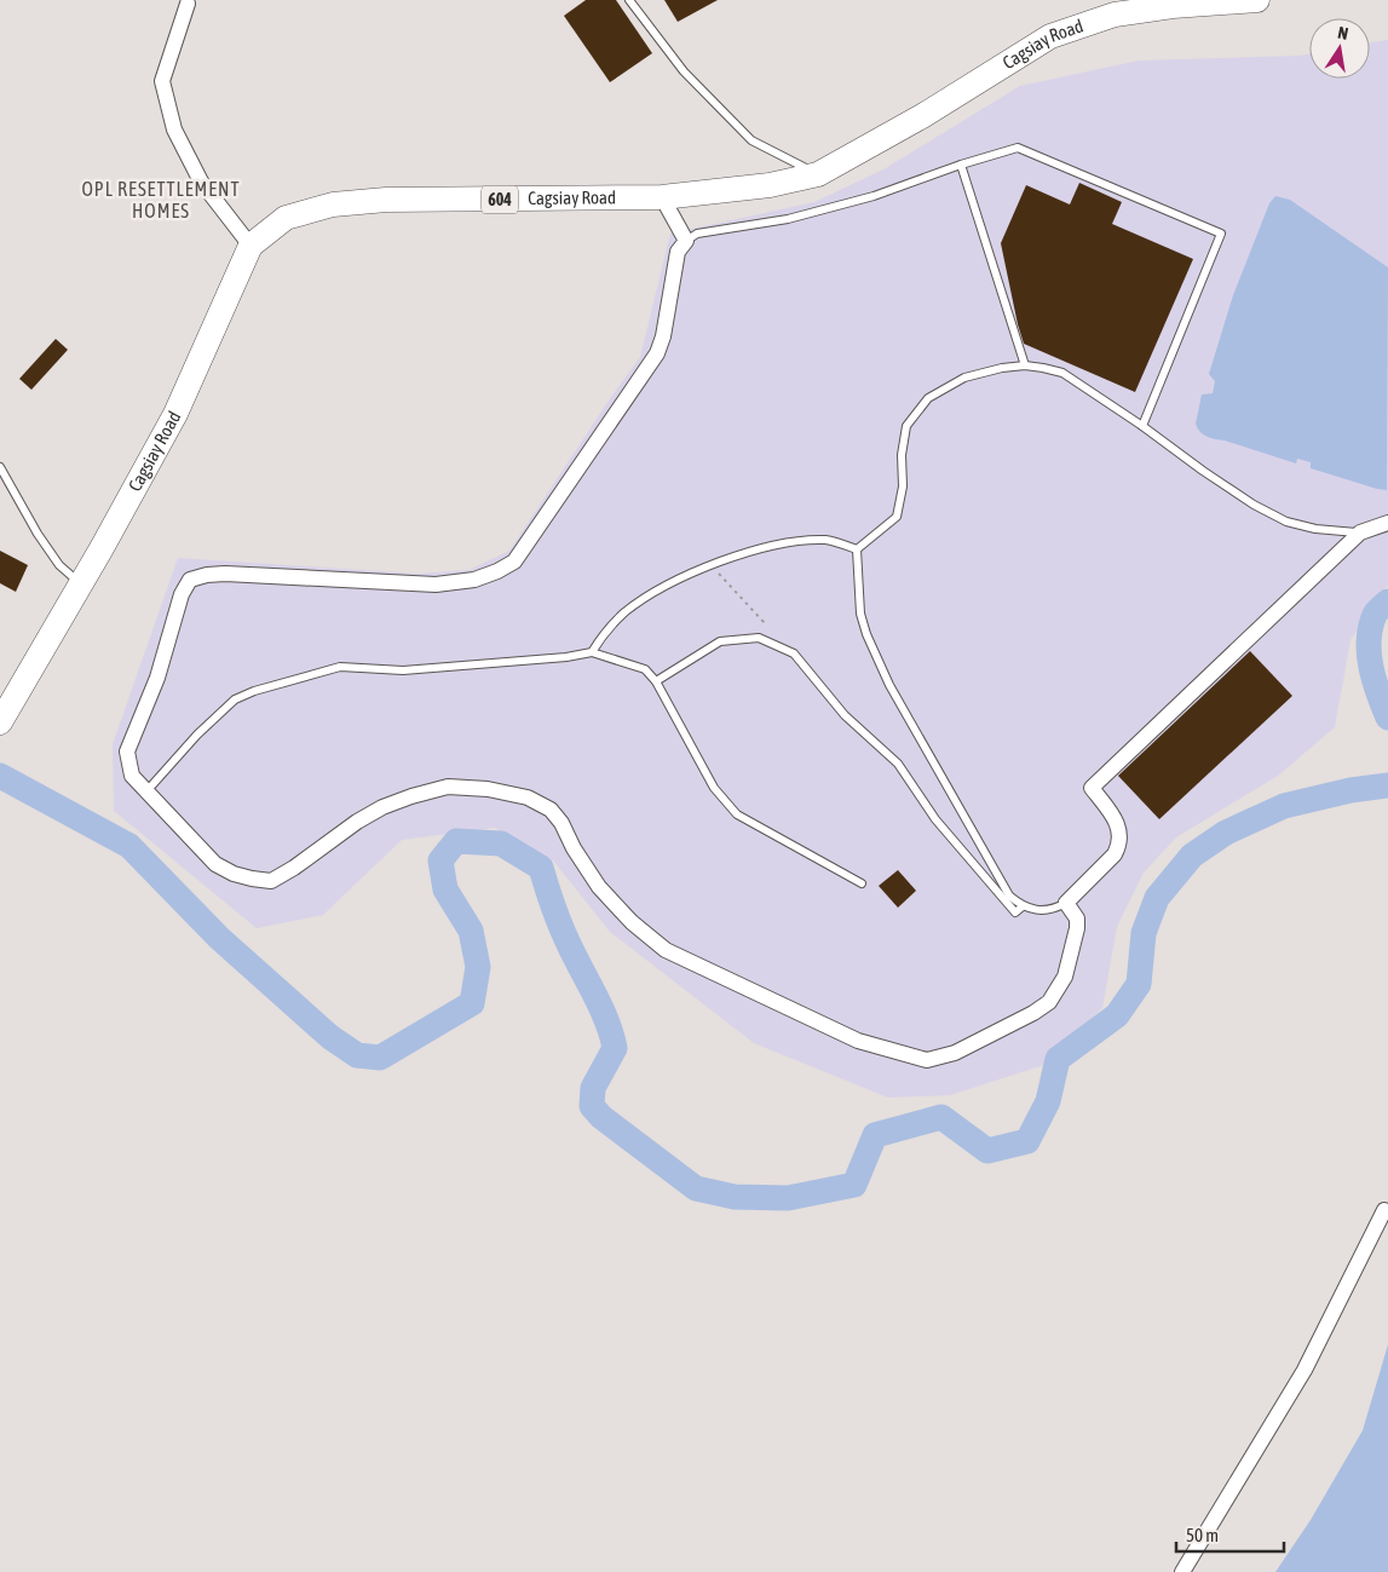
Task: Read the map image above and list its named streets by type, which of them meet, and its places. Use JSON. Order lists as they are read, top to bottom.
{
  "streets": {
    "main road": ["Cagsiay Road", "604"]
  },
  "districts": ["OPL RESETTLEMENT HOMES"],
  "scale_bar": "50 m",
  "north": "top"
}
